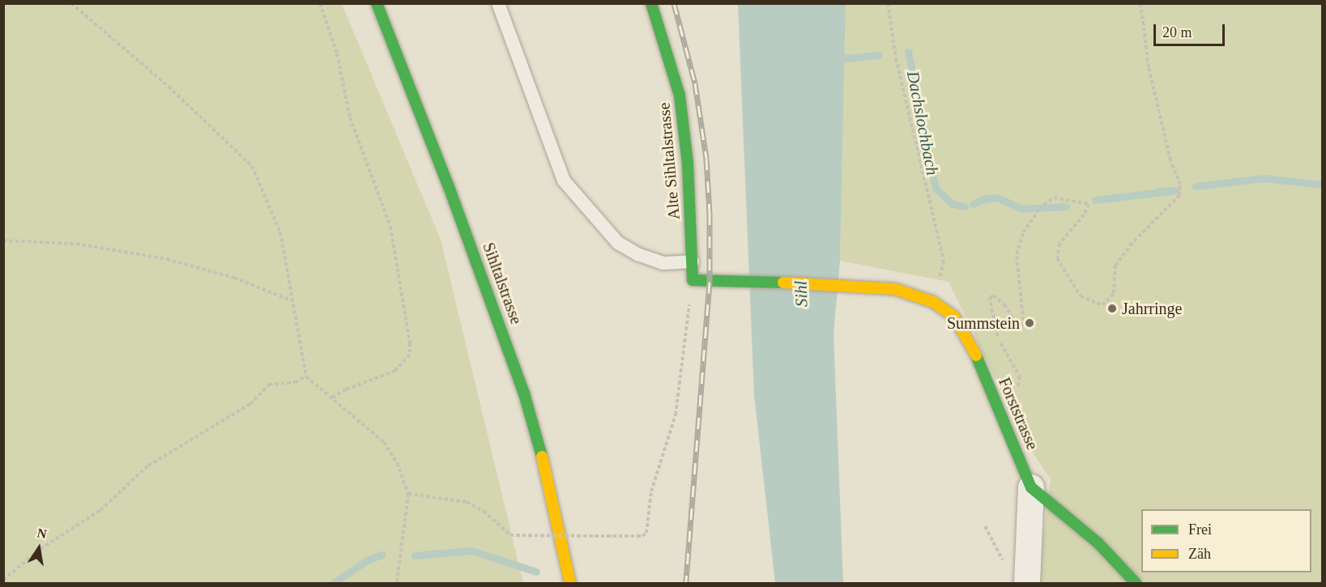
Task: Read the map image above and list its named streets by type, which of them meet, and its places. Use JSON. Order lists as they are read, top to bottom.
{
  "streets": {
    "street": ["Alte Sihltalstrasse", "Sihltalstrasse", "Forststrasse"]
  },
  "crossings": [
    ["Alte Sihltalstrasse", "Forststrasse"]
  ],
  "water": ["Dachslochbach", "Sihl"],
  "places": ["Jahrringe", "Summstein"],
  "legend": ["Frei", "Zäh"],
  "scale_bar": "20 m",
  "north": "top"
}
